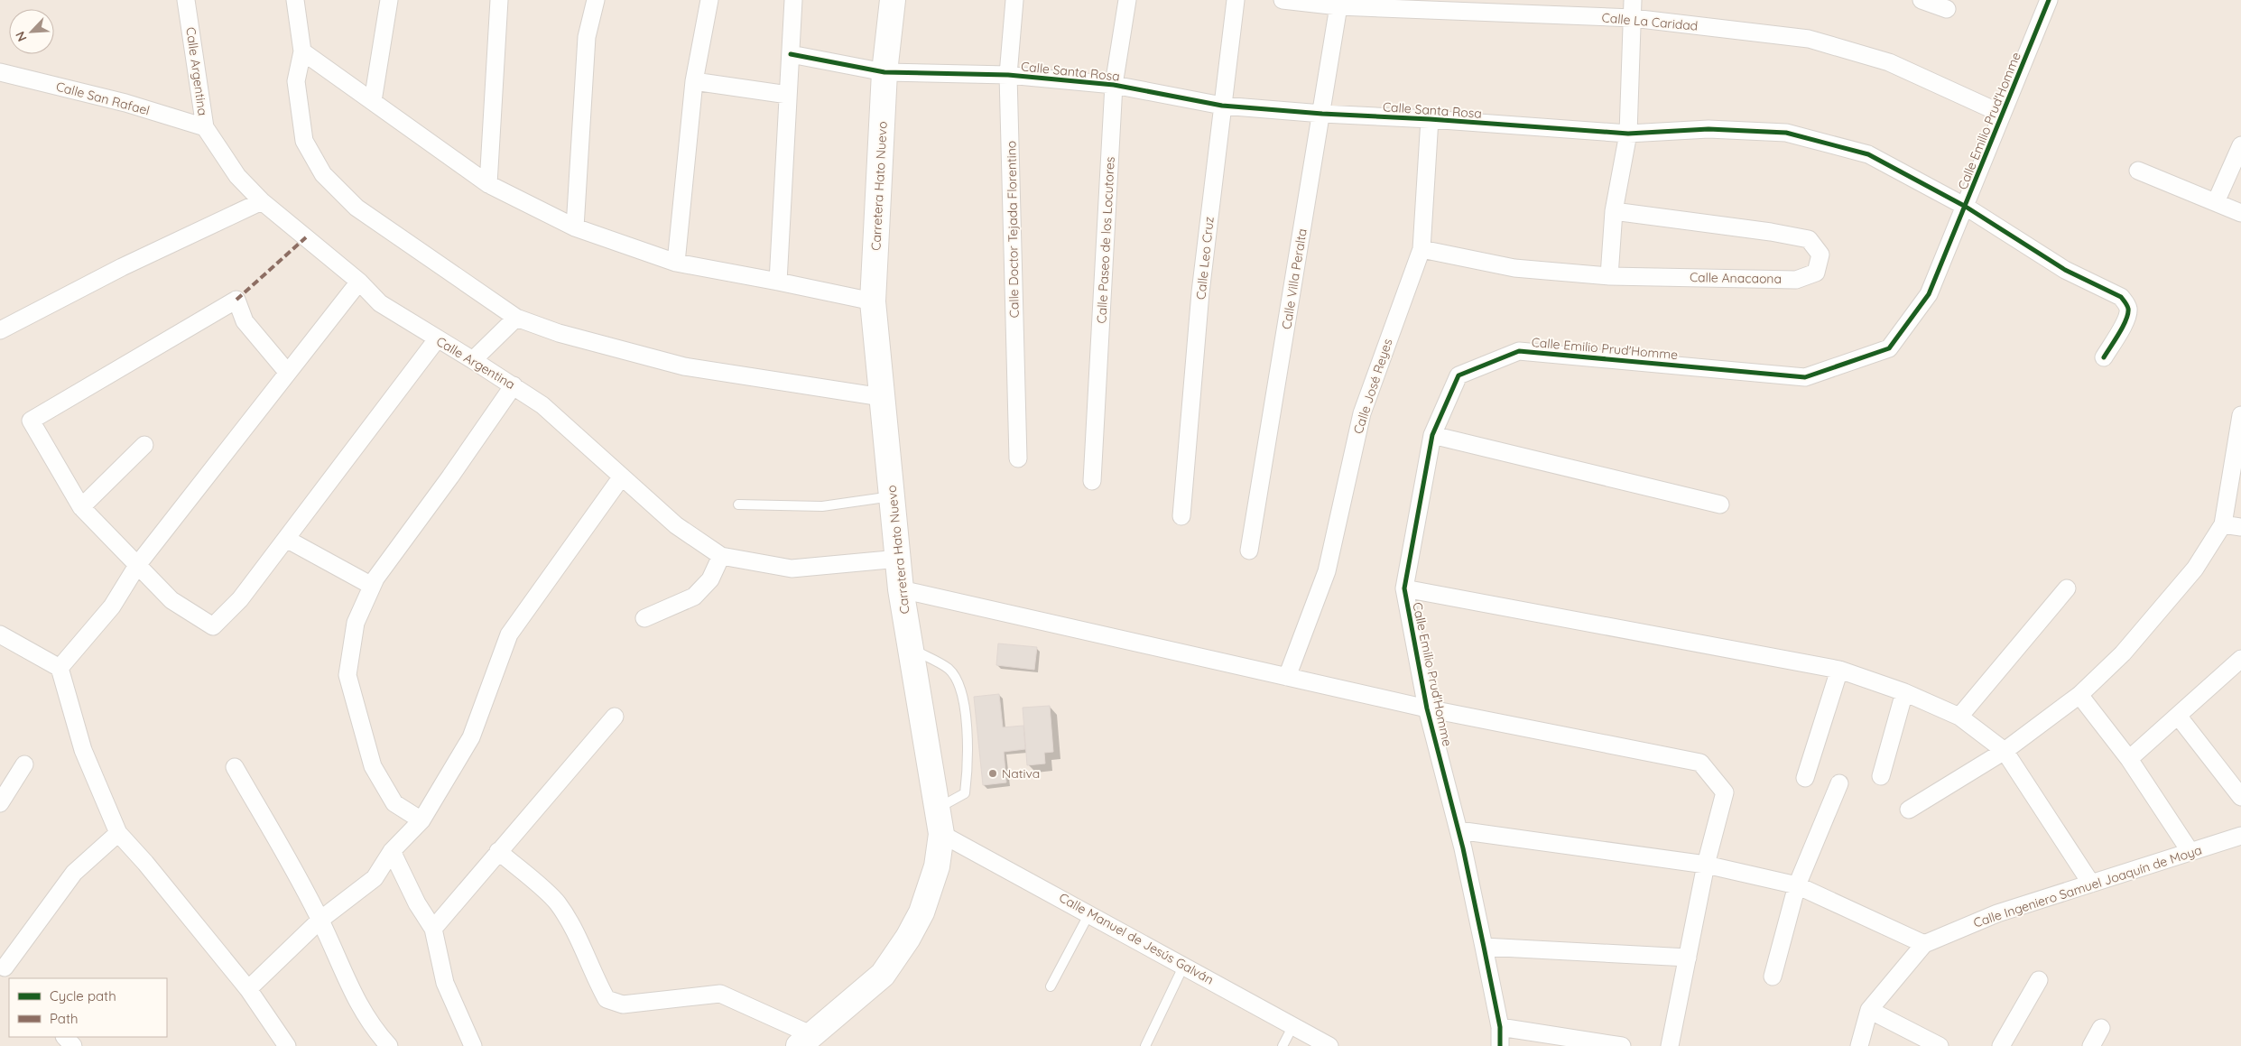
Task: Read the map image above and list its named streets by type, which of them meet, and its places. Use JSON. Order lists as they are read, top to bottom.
{
  "streets": {
    "main road": ["Carretera Hato Nuevo"],
    "street": [
      "Calle La Caridad",
      "Calle Argentina",
      "Calle Santa Rosa",
      "Calle San Rafael",
      "Calle Emilio Prud'Homme",
      "Calle Doctor Tejada Florentino",
      "Calle Paseo de los Locutores",
      "Calle Leo Cruz",
      "Calle Anacaona",
      "Calle Villa Peralta",
      "Calle José Reyes",
      "Calle Ingeniero Samuel Joaquín de Moya",
      "Calle Manuel de Jesús Galván"
    ]
  },
  "crossings": [
    ["Calle La Caridad", "Calle Emilio Prud'Homme"],
    ["Calle La Caridad", "Calle Villa Peralta"],
    ["Calle Argentina", "Calle San Rafael"],
    ["Calle Argentina", "Carretera Hato Nuevo"],
    ["Calle Santa Rosa", "Calle Emilio Prud'Homme"],
    ["Calle Santa Rosa", "Carretera Hato Nuevo"],
    ["Calle Santa Rosa", "Calle Doctor Tejada Florentino"],
    ["Calle Santa Rosa", "Calle Paseo de los Locutores"],
    ["Calle Santa Rosa", "Calle Leo Cruz"],
    ["Calle Santa Rosa", "Calle Villa Peralta"],
    ["Calle Santa Rosa", "Calle José Reyes"],
    ["Carretera Hato Nuevo", "Calle Manuel de Jesús Galván"],
    ["Calle Anacaona", "Calle José Reyes"]
  ],
  "places": ["Nativa"],
  "legend": ["Cycle path", "Path"],
  "north": "bottom left"
}
